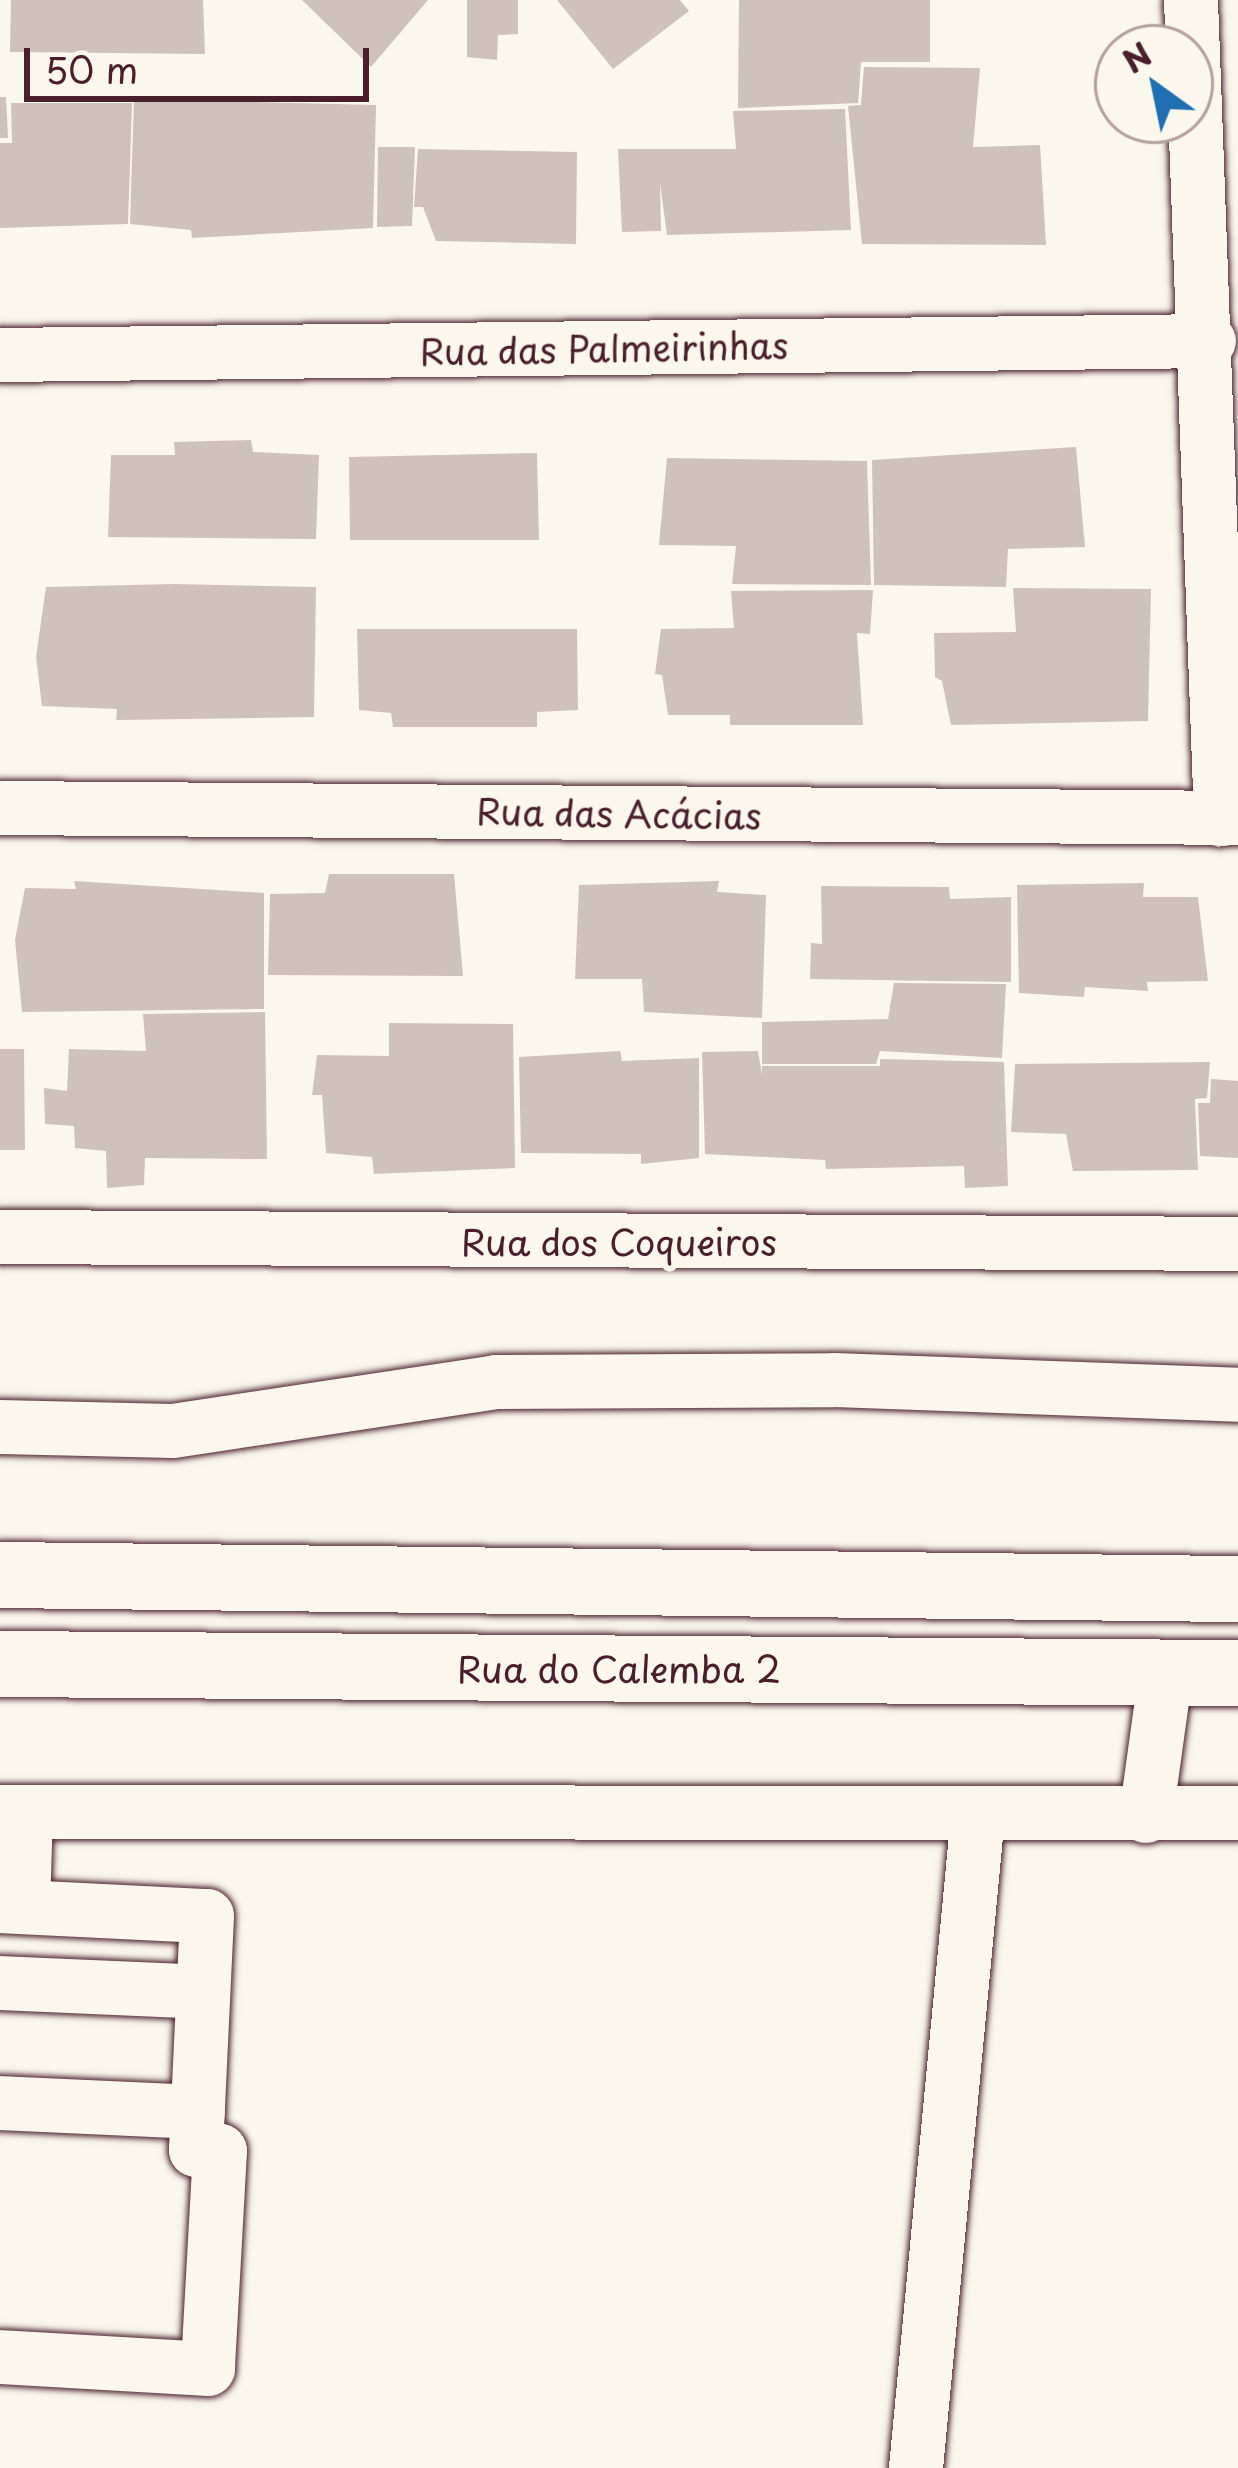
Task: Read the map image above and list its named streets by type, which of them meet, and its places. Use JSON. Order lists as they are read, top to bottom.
{
  "streets": {
    "main road": ["Rua do Calemba 2"],
    "street": ["Rua das Palmeirinhas", "Rua das Acácias", "Rua dos Coqueiros"]
  },
  "scale_bar": "50 m",
  "north": "top left"
}
